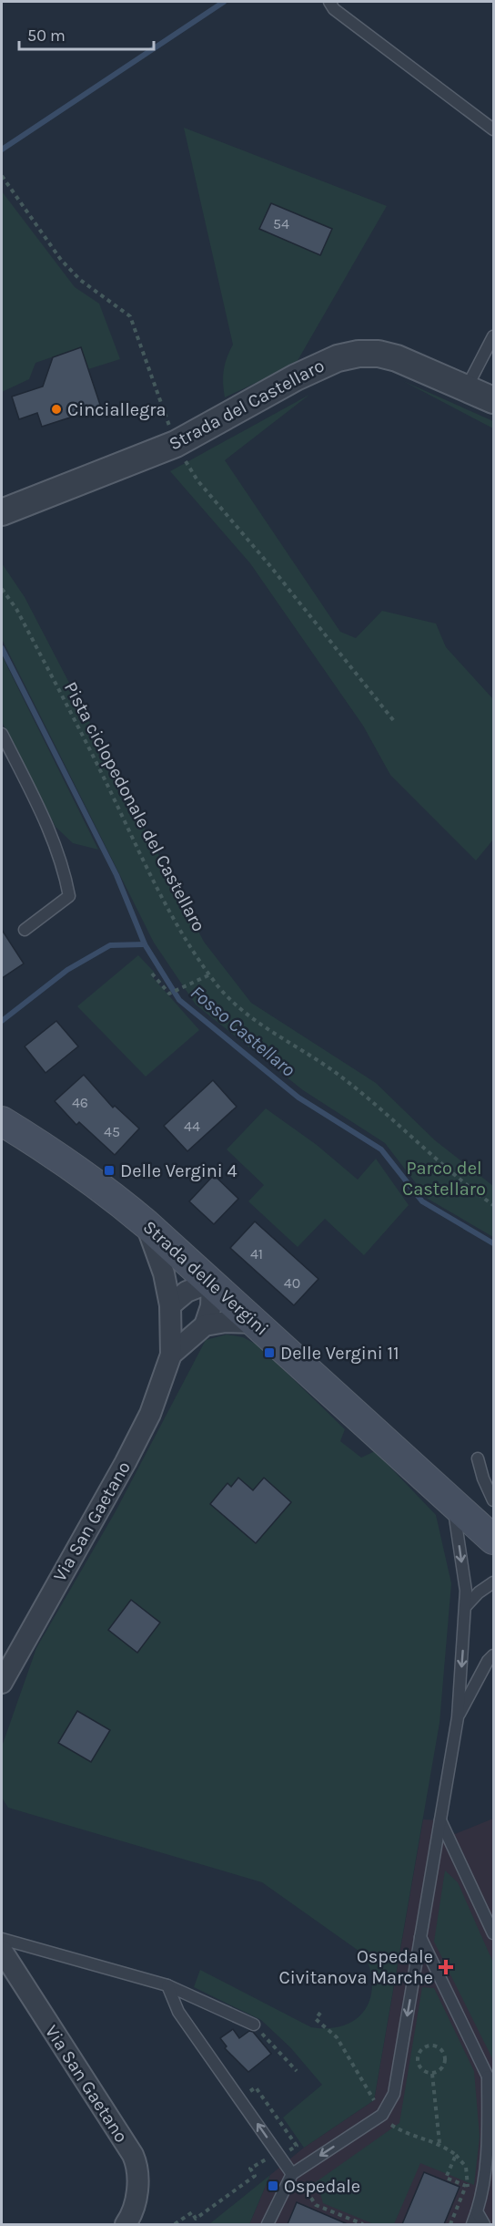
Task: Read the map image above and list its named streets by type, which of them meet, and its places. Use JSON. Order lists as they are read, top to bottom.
{
  "streets": {
    "main road": ["Strada delle Vergini"],
    "street": ["Strada del Castellaro", "Via San Gaetano"],
    "path": ["Pista ciclopedonale del Castellaro"]
  },
  "crossings": [
    ["Strada delle Vergini", "Via San Gaetano"]
  ],
  "water": ["Fosso Castellaro"],
  "parks": ["Parco del Castellaro"],
  "places": {
    "other": ["Cinciallegra"],
    "transit": ["Delle Vergini 4", "Delle Vergini 11", "Ospedale"],
    "health": ["Ospedale Civitanova Marche"]
  },
  "house_numbers": [
    "54",
    "46",
    "44",
    "45",
    "41",
    "40"
  ],
  "scale_bar": "50 m"
}
